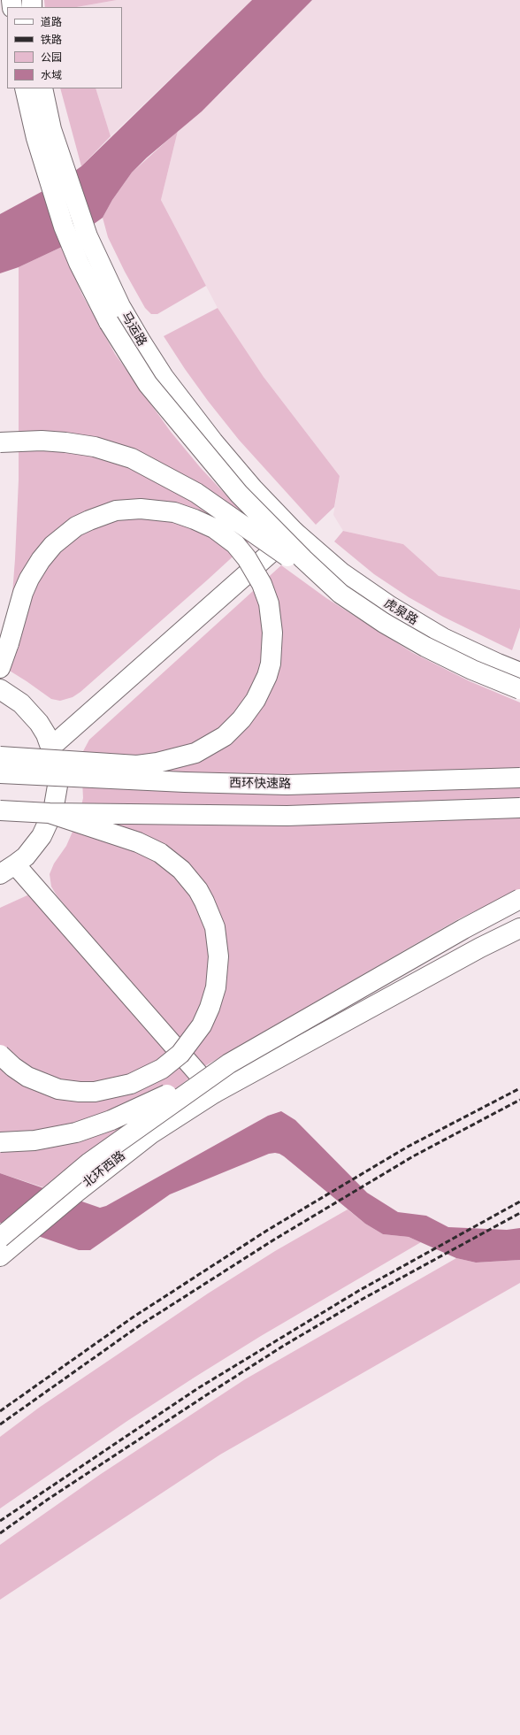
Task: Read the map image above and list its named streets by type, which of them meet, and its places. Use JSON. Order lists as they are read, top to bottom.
{
  "streets": {
    "main road": [
      "马运路",
      "虎泉路",
      "西环快速路",
      "北环西路"
    ]
  },
  "crossings": [
    ["马运路", "虎泉路"]
  ],
  "legend": [
    "道路",
    "铁路",
    "公园",
    "水域"
  ]
}
